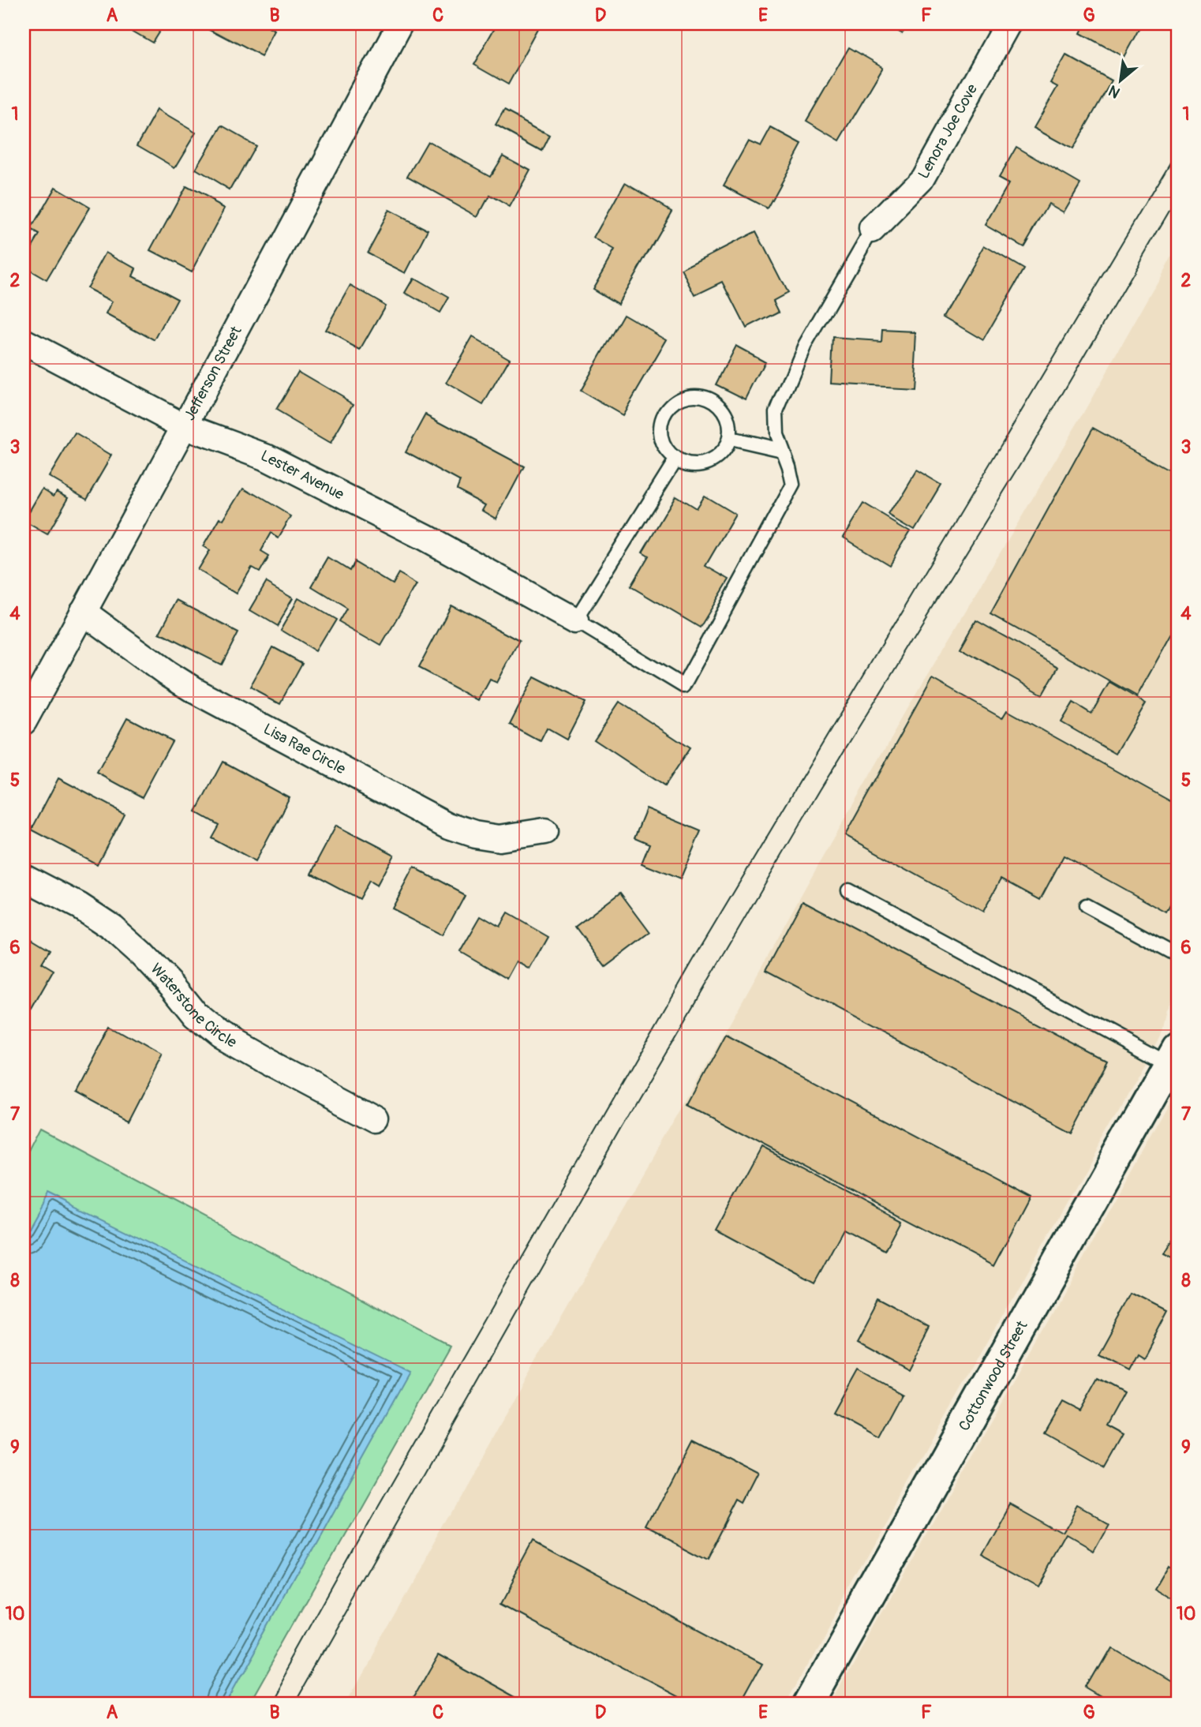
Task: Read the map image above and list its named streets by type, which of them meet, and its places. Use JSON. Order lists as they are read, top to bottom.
{
  "streets": {
    "street": [
      "Lenora Joe Cove",
      "Jefferson Street",
      "Lester Avenue",
      "Lisa Rae Circle",
      "Waterstone Circle",
      "Cottonwood Street"
    ]
  },
  "crossings": [
    ["Jefferson Street", "Lester Avenue"],
    ["Jefferson Street", "Lisa Rae Circle"]
  ],
  "north": "bottom left",
  "grid": {
    "columns": [
      "A",
      "B",
      "C",
      "D",
      "E",
      "F",
      "G"
    ],
    "rows": [
      "1",
      "2",
      "3",
      "4",
      "5",
      "6",
      "7",
      "8",
      "9",
      "10"
    ]
  }
}
